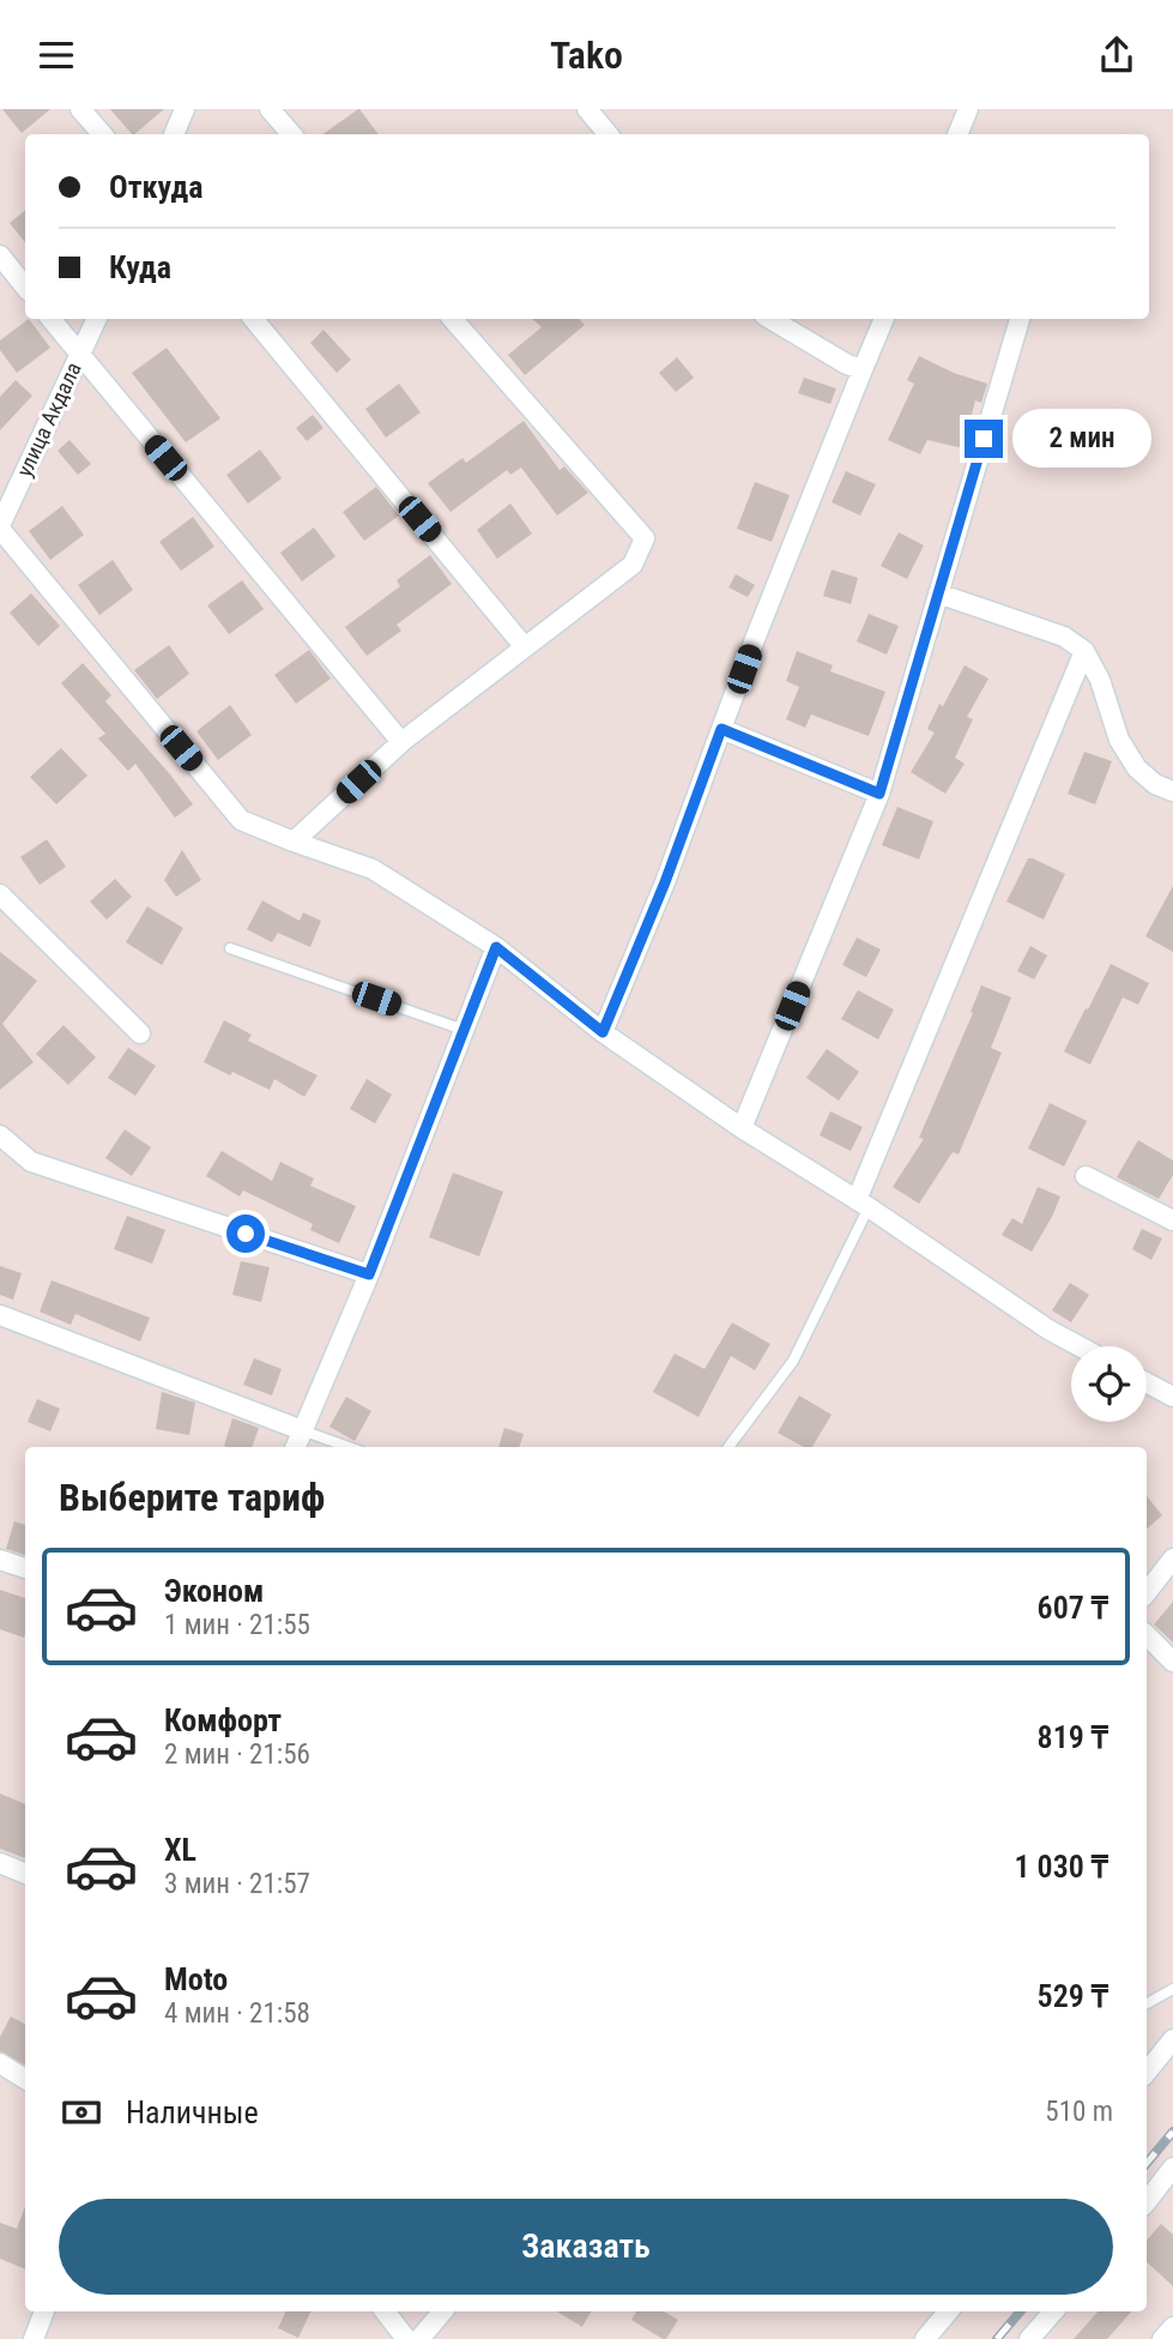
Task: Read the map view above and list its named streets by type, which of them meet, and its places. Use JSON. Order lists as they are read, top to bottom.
{
  "streets": {
    "street": ["улица Акдала"]
  },
  "page": {
    "header": "Tako",
    "banner": ["Откуда", "Куда"],
    "bubble": "2 мин",
    "heading": "Выберите тариф",
    "list": [
      {
        "name": "Эконом",
        "note": "1 мин · 21:55",
        "value": "607 ₸"
      },
      {
        "name": "Комфорт",
        "note": "2 мин · 21:56",
        "value": "819 ₸"
      },
      {
        "name": "XL",
        "note": "3 мин · 21:57",
        "value": "1 030 ₸"
      },
      {
        "name": "Moto",
        "note": "4 мин · 21:58",
        "value": "529 ₸"
      }
    ],
    "pay": ["Наличные", "510 m"],
    "buttons": "Заказать"
  }
}
